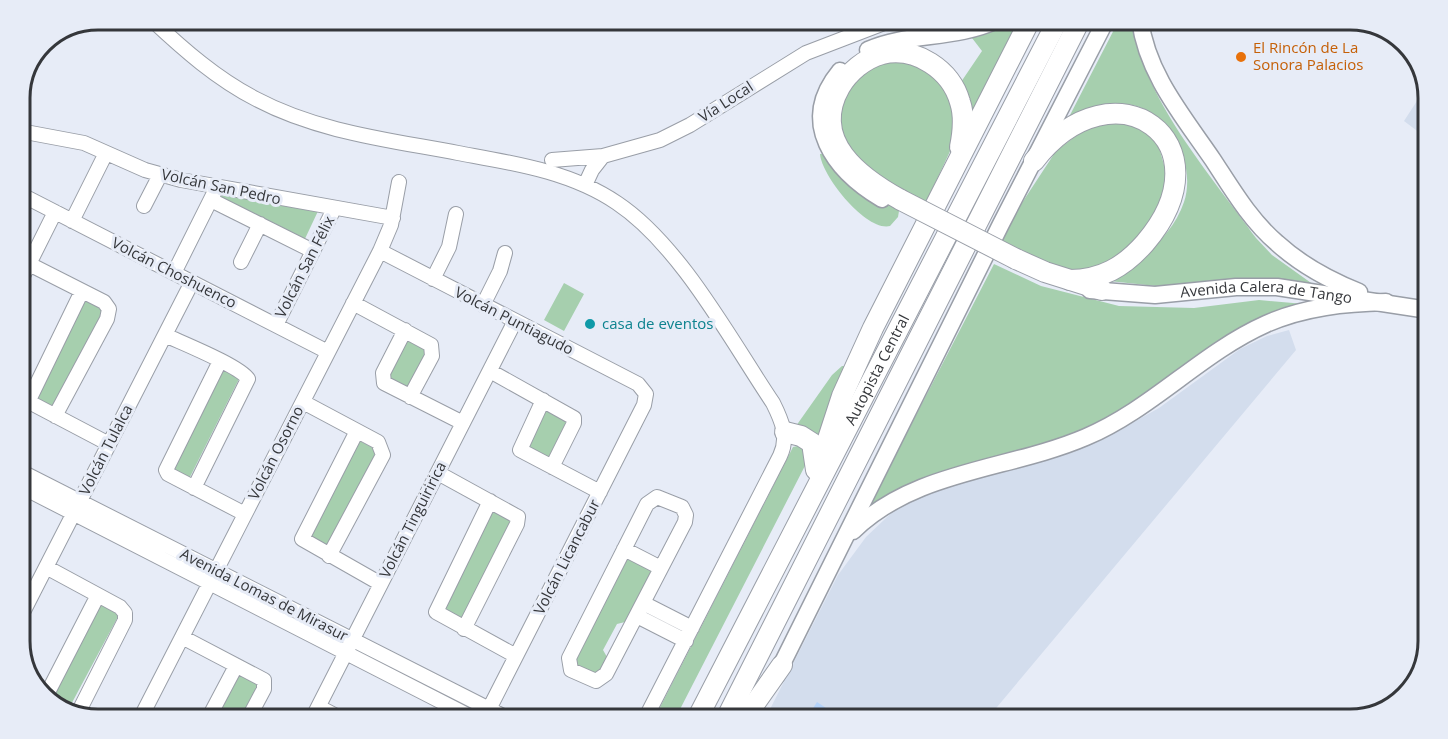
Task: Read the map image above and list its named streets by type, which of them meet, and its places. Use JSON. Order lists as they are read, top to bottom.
{
  "streets": {
    "highway": ["Autopista Central"],
    "main road": ["Avenida Calera de Tango"],
    "street": [
      "Vía Local",
      "Volcán San Pedro",
      "Volcán San Félix",
      "Volcán Choshuenco",
      "Volcán Puntiagudo",
      "Volcán Tulalca",
      "Volcán Osorno",
      "Volcán Tinguiririca",
      "Volcán Licancabur",
      "Avenida Lomas de Mirasur"
    ]
  },
  "crossings": [
    ["Volcán San Pedro", "Volcán San Félix"],
    ["Volcán San Pedro", "Volcán Osorno"],
    ["Volcán San Félix", "Volcán Choshuenco"],
    ["Volcán Choshuenco", "Volcán Tulalca"],
    ["Volcán Choshuenco", "Volcán Osorno"],
    ["Volcán Puntiagudo", "Volcán Osorno"],
    ["Volcán Puntiagudo", "Volcán Tinguiririca"],
    ["Volcán Puntiagudo", "Volcán Licancabur"],
    ["Volcán Tulalca", "Avenida Lomas de Mirasur"],
    ["Volcán Osorno", "Avenida Lomas de Mirasur"],
    ["Volcán Tinguiririca", "Avenida Lomas de Mirasur"]
  ],
  "places": ["El Rincón de La Sonora Palacios", "casa de eventos"]
}
